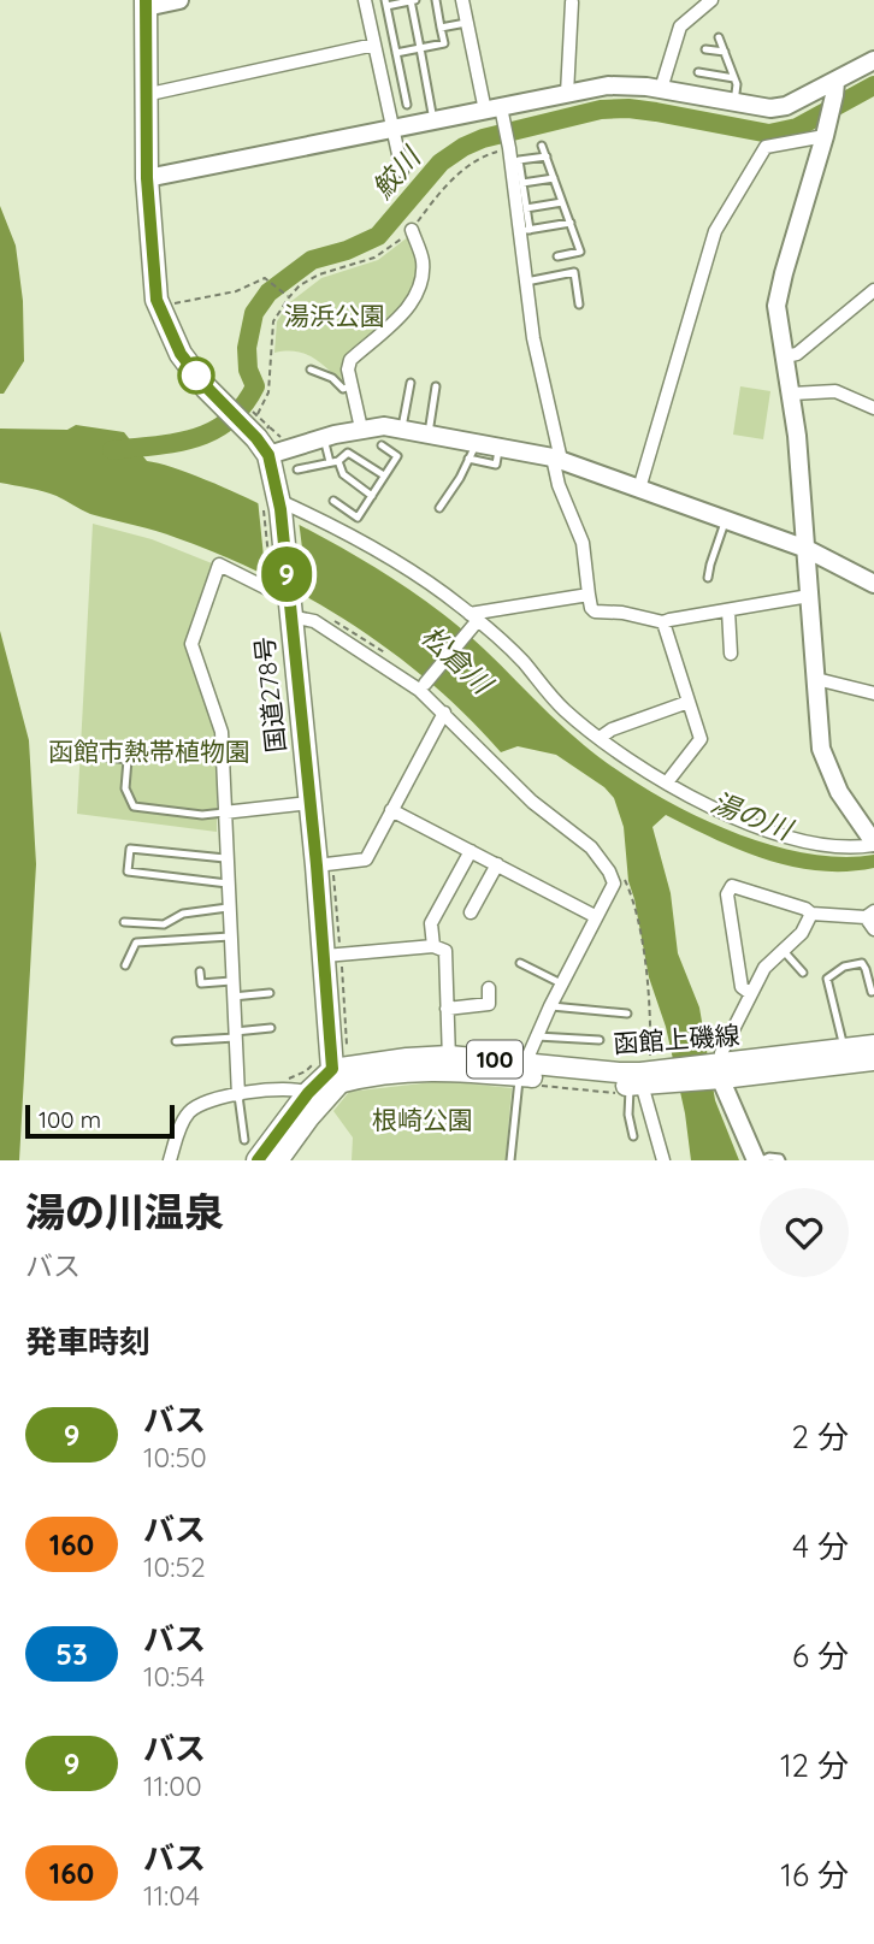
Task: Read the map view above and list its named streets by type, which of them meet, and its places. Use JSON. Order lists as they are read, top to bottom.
{
  "streets": {
    "highway": ["国道278号"],
    "main road": ["函館上磯線", "100"]
  },
  "crossings": [
    ["国道278号", "函館上磯線"]
  ],
  "water": ["鮫川", "松倉川", "湯の川"],
  "parks": ["湯浜公園", "函館市熱帯植物園", "根崎公園"],
  "lines": ["bus line 9"],
  "scale_bar": "100 m",
  "page": {
    "on_map": "9",
    "scale": "100 m",
    "heading": [
      ["湯の川温泉", "バス"],
      "発車時刻"
    ],
    "list": [
      {
        "mark": "9",
        "name": "バス",
        "note": "10:50",
        "value": "2 分"
      },
      {
        "mark": "160",
        "name": "バス",
        "note": "10:52",
        "value": "4 分"
      },
      {
        "mark": "53",
        "name": "バス",
        "note": "10:54",
        "value": "6 分"
      },
      {
        "mark": "9",
        "name": "バス",
        "note": "11:00",
        "value": "12 分"
      },
      {
        "mark": "160",
        "name": "バス",
        "note": "11:04",
        "value": "16 分"
      }
    ]
  }
}
